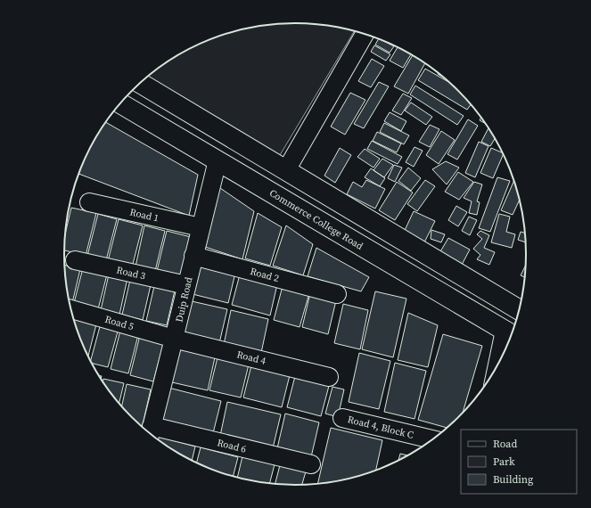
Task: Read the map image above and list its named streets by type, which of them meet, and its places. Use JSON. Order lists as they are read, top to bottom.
{
  "streets": {
    "street": [
      "Road 1",
      "Commerce College Road",
      "Road 3",
      "Road 2",
      "Duip Road",
      "Road 5",
      "Road 4",
      "Road 4, Block C",
      "Road 6"
    ]
  },
  "crossings": [
    ["Road 1", "Duip Road"],
    ["Commerce College Road", "Duip Road"],
    ["Road 3", "Duip Road"],
    ["Road 2", "Duip Road"],
    ["Duip Road", "Road 5"],
    ["Duip Road", "Road 4"],
    ["Duip Road", "Road 6"],
    ["Road 5", "Road 4"]
  ],
  "legend": ["Road", "Park", "Building"]
}
